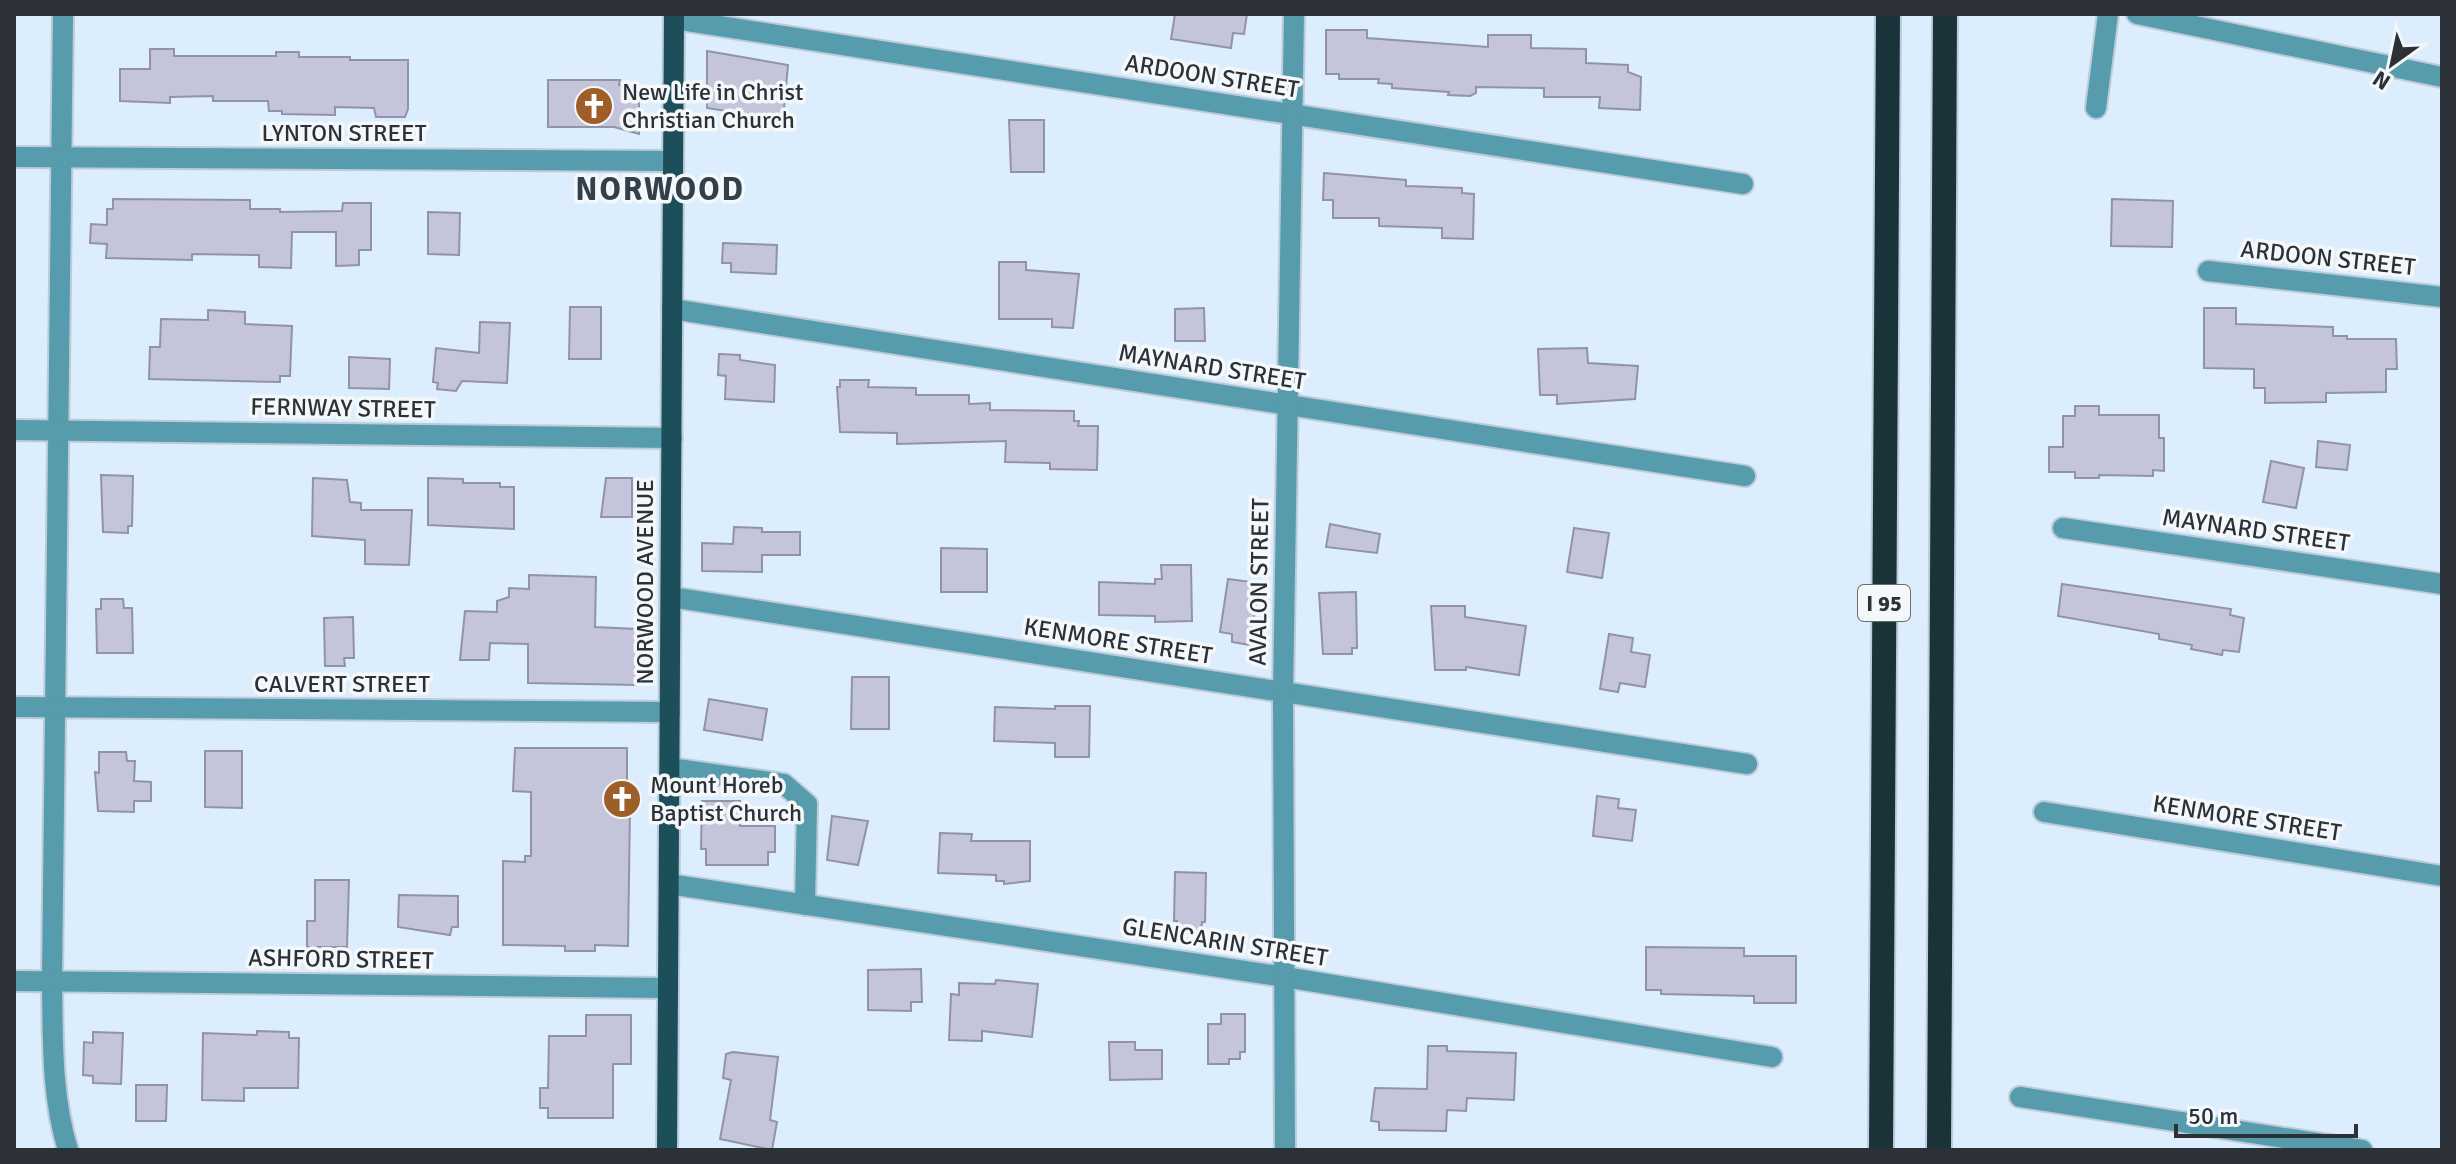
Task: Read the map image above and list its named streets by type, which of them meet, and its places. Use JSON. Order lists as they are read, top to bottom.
{
  "streets": {
    "highway": ["I 95"],
    "main road": ["NORWOOD AVENUE"],
    "street": [
      "ARDOON STREET",
      "LYNTON STREET",
      "MAYNARD STREET",
      "FERNWAY STREET",
      "AVALON STREET",
      "KENMORE STREET",
      "CALVERT STREET",
      "GLENCARIN STREET",
      "ASHFORD STREET"
    ]
  },
  "crossings": [
    ["ARDOON STREET", "NORWOOD AVENUE"],
    ["ARDOON STREET", "AVALON STREET"],
    ["LYNTON STREET", "NORWOOD AVENUE"],
    ["MAYNARD STREET", "NORWOOD AVENUE"],
    ["MAYNARD STREET", "AVALON STREET"],
    ["FERNWAY STREET", "NORWOOD AVENUE"],
    ["NORWOOD AVENUE", "KENMORE STREET"],
    ["NORWOOD AVENUE", "CALVERT STREET"],
    ["NORWOOD AVENUE", "GLENCARIN STREET"],
    ["NORWOOD AVENUE", "ASHFORD STREET"],
    ["AVALON STREET", "KENMORE STREET"],
    ["AVALON STREET", "GLENCARIN STREET"]
  ],
  "districts": ["NORWOOD"],
  "places": {
    "church": ["New Life in Christ Christian Church", "Mount Horeb Baptist Church"]
  },
  "scale_bar": "50 m",
  "north": "bottom left"
}
